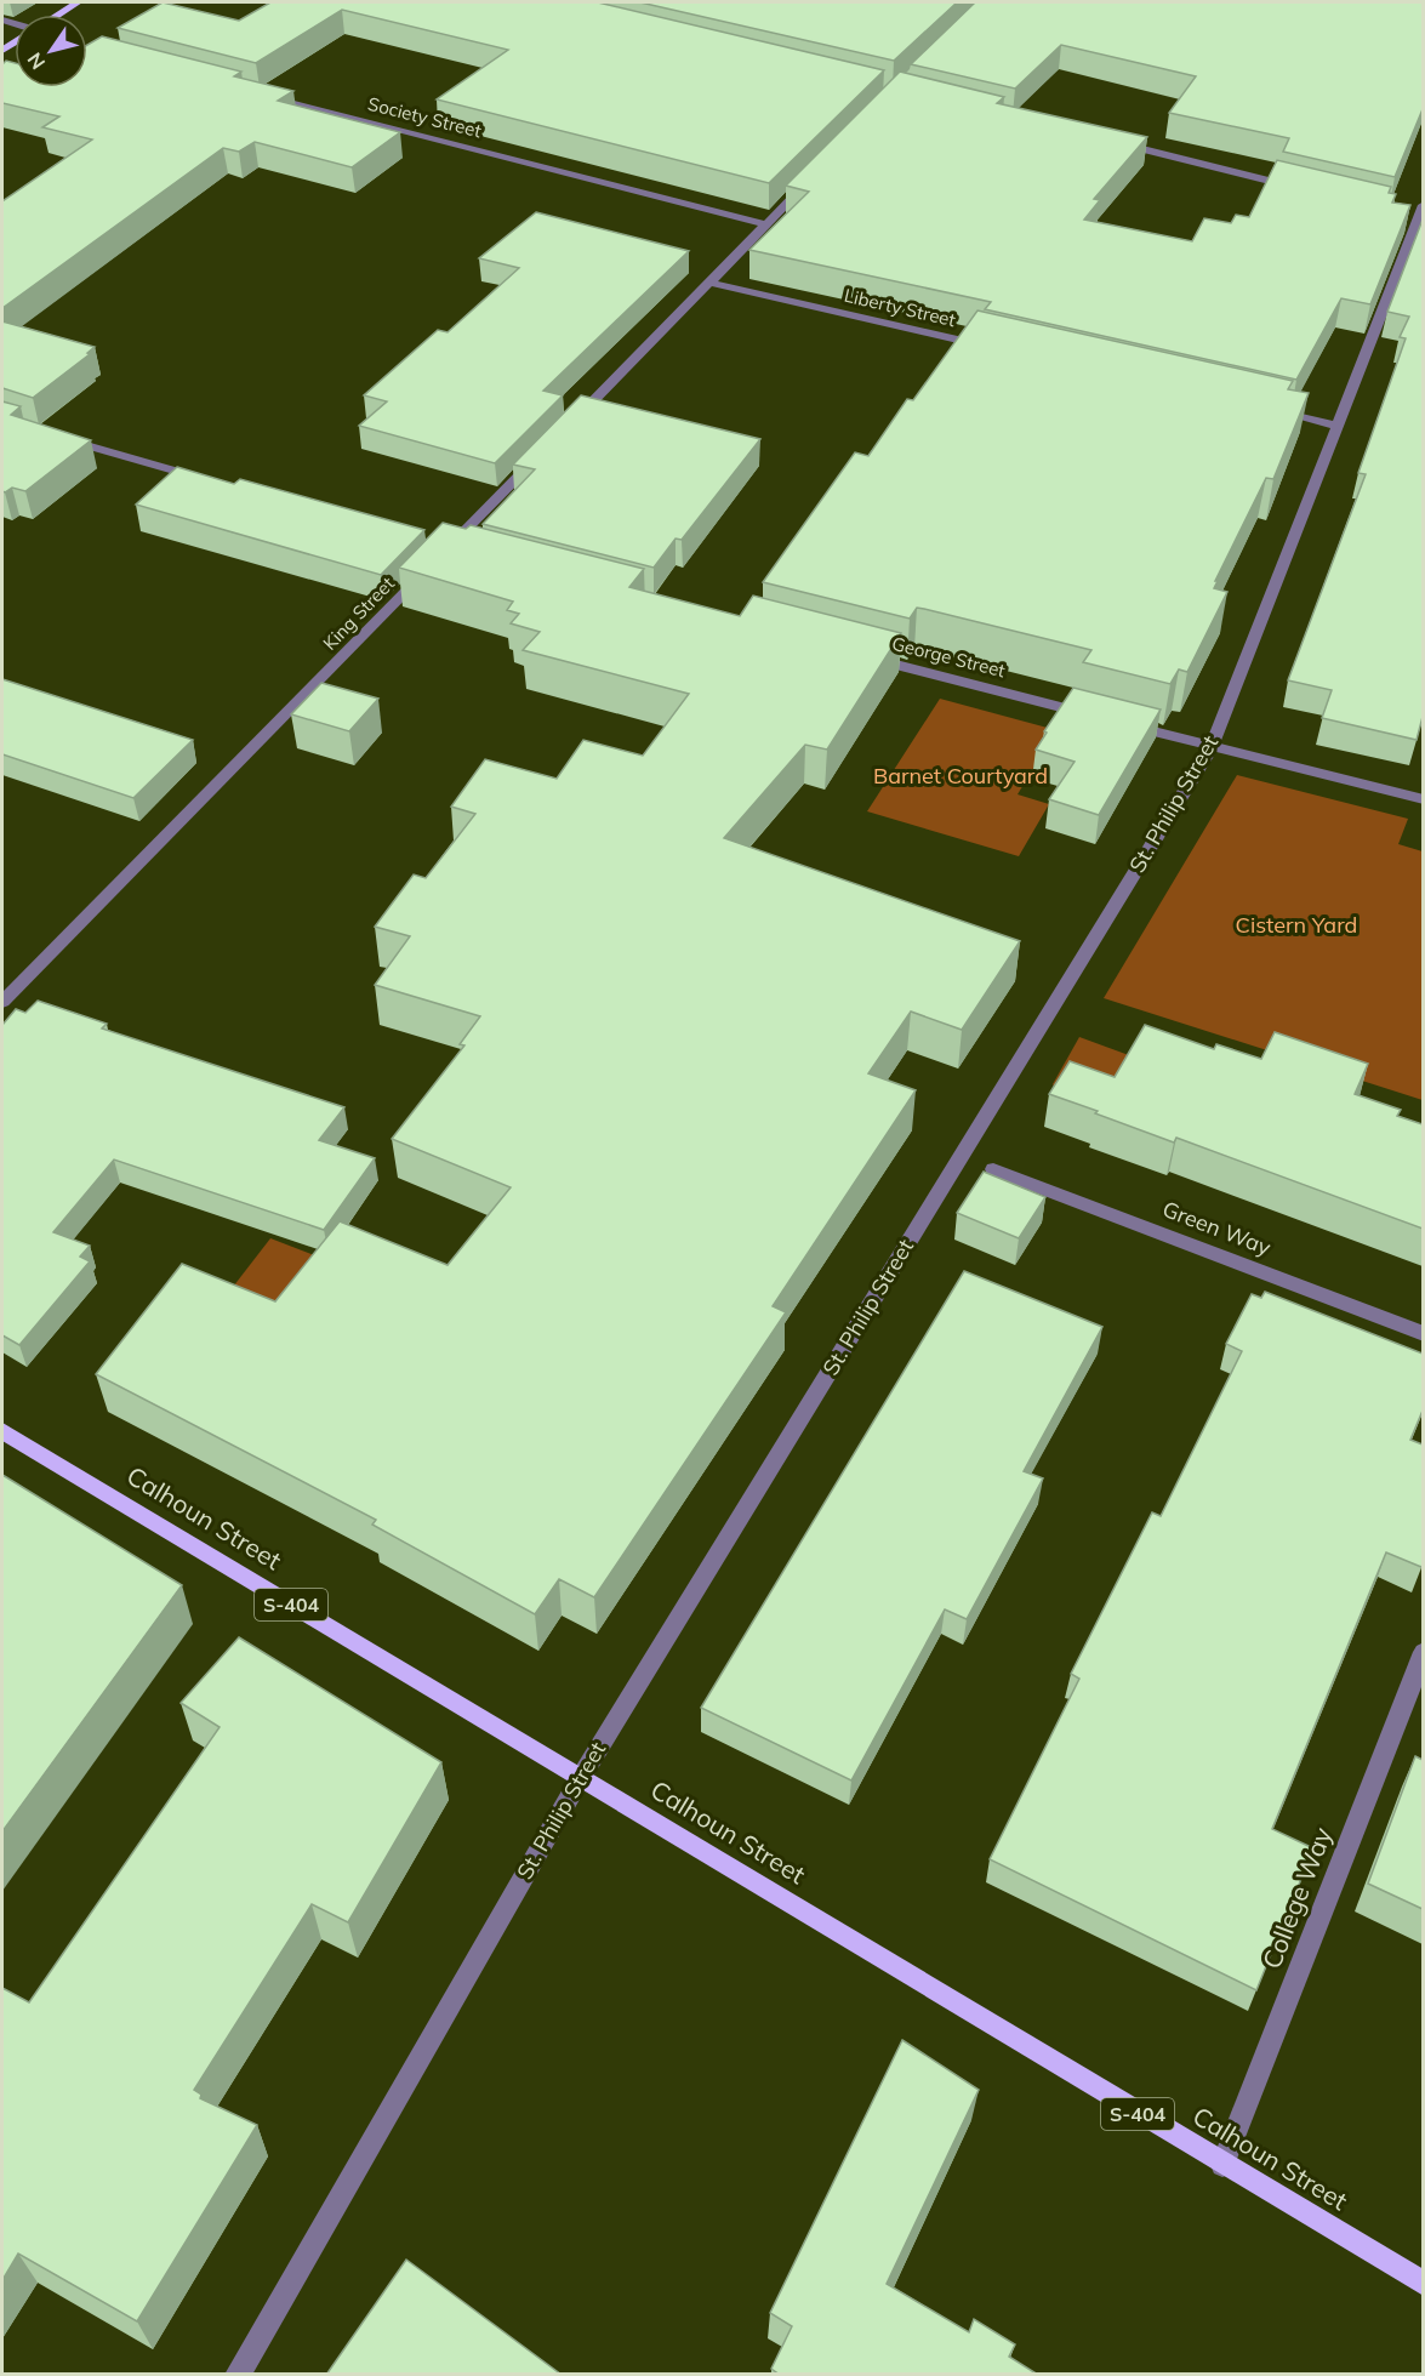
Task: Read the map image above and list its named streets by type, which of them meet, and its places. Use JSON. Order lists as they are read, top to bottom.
{
  "streets": {
    "main road": ["Calhoun Street", "S-404"],
    "street": [
      "Society Street",
      "Liberty Street",
      "King Street",
      "George Street",
      "St. Philip Street",
      "Green Way",
      "College Way"
    ]
  },
  "crossings": [
    ["St. Philip Street", "Calhoun Street"],
    ["Calhoun Street", "College Way"]
  ],
  "parks": ["Barnet Courtyard", "Cistern Yard"],
  "north": "bottom left"
}
